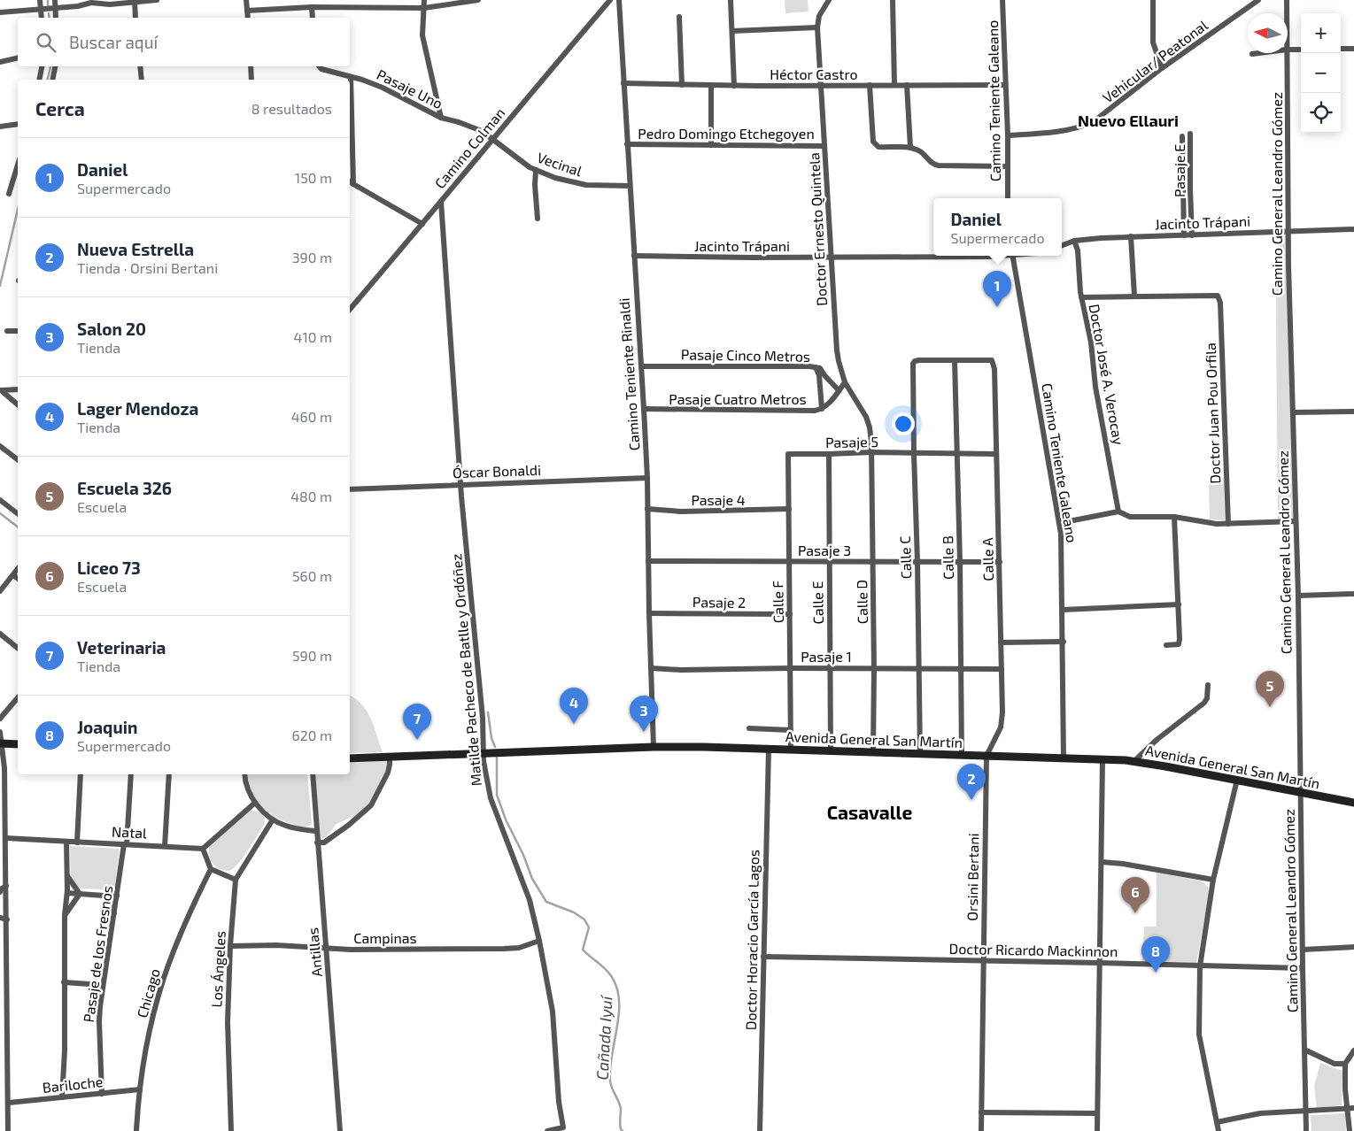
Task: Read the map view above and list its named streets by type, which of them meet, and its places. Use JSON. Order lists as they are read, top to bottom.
{
  "streets": {
    "main road": ["Avenida General San Martín"],
    "street": [
      "Vehicular/ Peatonal",
      "Héctor Castro",
      "Pasaje Uno",
      "Camino Teniente Galeano",
      "Pedro Domingo Etchegoyen",
      "Camino Colman",
      "Vecinal",
      "Pasaje E",
      "Camino General Leandro Gómez",
      "Jacinto Trápani",
      "Doctor Ernesto Quintela",
      "Pasaje Cinco Metros",
      "Camino Teniente Rinaldi",
      "Doctor José A. Verocay",
      "Pasaje Cuatro Metros",
      "Doctor Juan Pou Orfila",
      "Pasaje 5",
      "Óscar Bonaldi",
      "Pasaje 4",
      "Pasaje 3",
      "Calle C",
      "Calle B",
      "Calle A",
      "Pasaje 2",
      "Calle F",
      "Calle D",
      "Calle E",
      "Pasaje 1",
      "Matilde Pacheco de Batlle y Ordóñez",
      "Natal",
      "Orsini Bertani",
      "Campinas",
      "Doctor Horacio García Lagos",
      "Doctor Ricardo Mackinnon",
      "Antillas",
      "Pasaje de los Fresnos",
      "Los Ángeles",
      "Chicago",
      "Bariloche"
    ]
  },
  "crossings": [
    ["Vehicular/ Peatonal", "Camino Teniente Galeano"],
    ["Héctor Castro", "Camino Teniente Galeano"],
    ["Héctor Castro", "Doctor Ernesto Quintela"],
    ["Héctor Castro", "Camino Teniente Rinaldi"],
    ["Pasaje Uno", "Camino Colman"],
    ["Pasaje Uno", "Vecinal"],
    ["Camino Teniente Galeano", "Avenida General San Martín"],
    ["Pedro Domingo Etchegoyen", "Doctor Ernesto Quintela"],
    ["Pedro Domingo Etchegoyen", "Camino Teniente Rinaldi"],
    ["Camino Colman", "Vecinal"],
    ["Camino Colman", "Matilde Pacheco de Batlle y Ordóñez"],
    ["Vecinal", "Camino Teniente Rinaldi"],
    ["Pasaje E", "Jacinto Trápani"],
    ["Camino General Leandro Gómez", "Jacinto Trápani"],
    ["Camino General Leandro Gómez", "Avenida General San Martín"],
    ["Camino General Leandro Gómez", "Doctor Ricardo Mackinnon"],
    ["Jacinto Trápani", "Doctor Ernesto Quintela"],
    ["Jacinto Trápani", "Camino Teniente Rinaldi"],
    ["Jacinto Trápani", "Doctor José A. Verocay"],
    ["Doctor Ernesto Quintela", "Pasaje Cuatro Metros"],
    ["Doctor Ernesto Quintela", "Pasaje 5"],
    ["Doctor Ernesto Quintela", "Calle D"],
    ["Pasaje Cinco Metros", "Camino Teniente Rinaldi"],
    ["Pasaje Cinco Metros", "Pasaje Cuatro Metros"],
    ["Camino Teniente Rinaldi", "Pasaje Cuatro Metros"],
    ["Camino Teniente Rinaldi", "Óscar Bonaldi"],
    ["Camino Teniente Rinaldi", "Pasaje 4"],
    ["Camino Teniente Rinaldi", "Pasaje 3"],
    ["Camino Teniente Rinaldi", "Pasaje 2"],
    ["Camino Teniente Rinaldi", "Pasaje 1"],
    ["Camino Teniente Rinaldi", "Avenida General San Martín"],
    ["Pasaje 5", "Calle C"],
    ["Pasaje 5", "Calle B"],
    ["Pasaje 5", "Calle A"],
    ["Pasaje 5", "Calle F"],
    ["Pasaje 5", "Calle D"],
    ["Pasaje 5", "Calle E"],
    ["Óscar Bonaldi", "Matilde Pacheco de Batlle y Ordóñez"],
    ["Pasaje 4", "Calle F"],
    ["Pasaje 3", "Calle C"],
    ["Pasaje 3", "Calle B"],
    ["Pasaje 3", "Calle A"],
    ["Pasaje 3", "Calle F"],
    ["Pasaje 3", "Calle D"],
    ["Pasaje 3", "Calle E"],
    ["Calle C", "Calle B"],
    ["Calle C", "Calle A"],
    ["Calle C", "Pasaje 1"],
    ["Calle C", "Avenida General San Martín"],
    ["Calle B", "Calle A"],
    ["Calle B", "Pasaje 1"],
    ["Calle B", "Avenida General San Martín"],
    ["Calle A", "Pasaje 1"],
    ["Calle A", "Avenida General San Martín"],
    ["Calle A", "Orsini Bertani"],
    ["Pasaje 2", "Calle F"],
    ["Calle F", "Pasaje 1"],
    ["Calle F", "Avenida General San Martín"],
    ["Calle D", "Pasaje 1"],
    ["Calle D", "Avenida General San Martín"],
    ["Calle E", "Pasaje 1"],
    ["Calle E", "Avenida General San Martín"],
    ["Matilde Pacheco de Batlle y Ordóñez", "Avenida General San Martín"],
    ["Matilde Pacheco de Batlle y Ordóñez", "Campinas"],
    ["Avenida General San Martín", "Orsini Bertani"],
    ["Avenida General San Martín", "Doctor Horacio García Lagos"],
    ["Natal", "Pasaje de los Fresnos"],
    ["Orsini Bertani", "Doctor Ricardo Mackinnon"],
    ["Campinas", "Antillas"],
    ["Campinas", "Los Ángeles"],
    ["Doctor Horacio García Lagos", "Doctor Ricardo Mackinnon"],
    ["Pasaje de los Fresnos", "Bariloche"],
    ["Chicago", "Bariloche"]
  ],
  "districts": ["Nuevo Ellauri", "Casavalle"],
  "water": ["Cañada Iyuí"],
  "north": "left",
  "page": {
    "map_buttons": ["+", "−"],
    "search": "Buscar aquí",
    "heading": ["Cerca", "8 resultados"],
    "list": [
      {
        "mark": "1",
        "name": "Daniel",
        "note": "Supermercado",
        "value": "150 m"
      },
      {
        "mark": "2",
        "name": "Nueva Estrella",
        "note": "Tienda · Orsini Bertani",
        "value": "390 m"
      },
      {
        "mark": "3",
        "name": "Salon 20",
        "note": "Tienda",
        "value": "410 m"
      },
      {
        "mark": "4",
        "name": "Lager Mendoza",
        "note": "Tienda",
        "value": "460 m"
      },
      {
        "mark": "5",
        "name": "Escuela 326",
        "note": "Escuela",
        "value": "480 m"
      },
      {
        "mark": "6",
        "name": "Liceo 73",
        "note": "Escuela",
        "value": "560 m"
      },
      {
        "mark": "7",
        "name": "Veterinaria",
        "note": "Tienda",
        "value": "590 m"
      },
      {
        "mark": "8",
        "name": "Joaquin",
        "note": "Supermercado",
        "value": "620 m"
      }
    ],
    "popup": ["Daniel", "Supermercado"],
    "pins": [
      "1",
      "5",
      "4",
      "3",
      "7",
      "2",
      "6",
      "8"
    ]
  }
}
